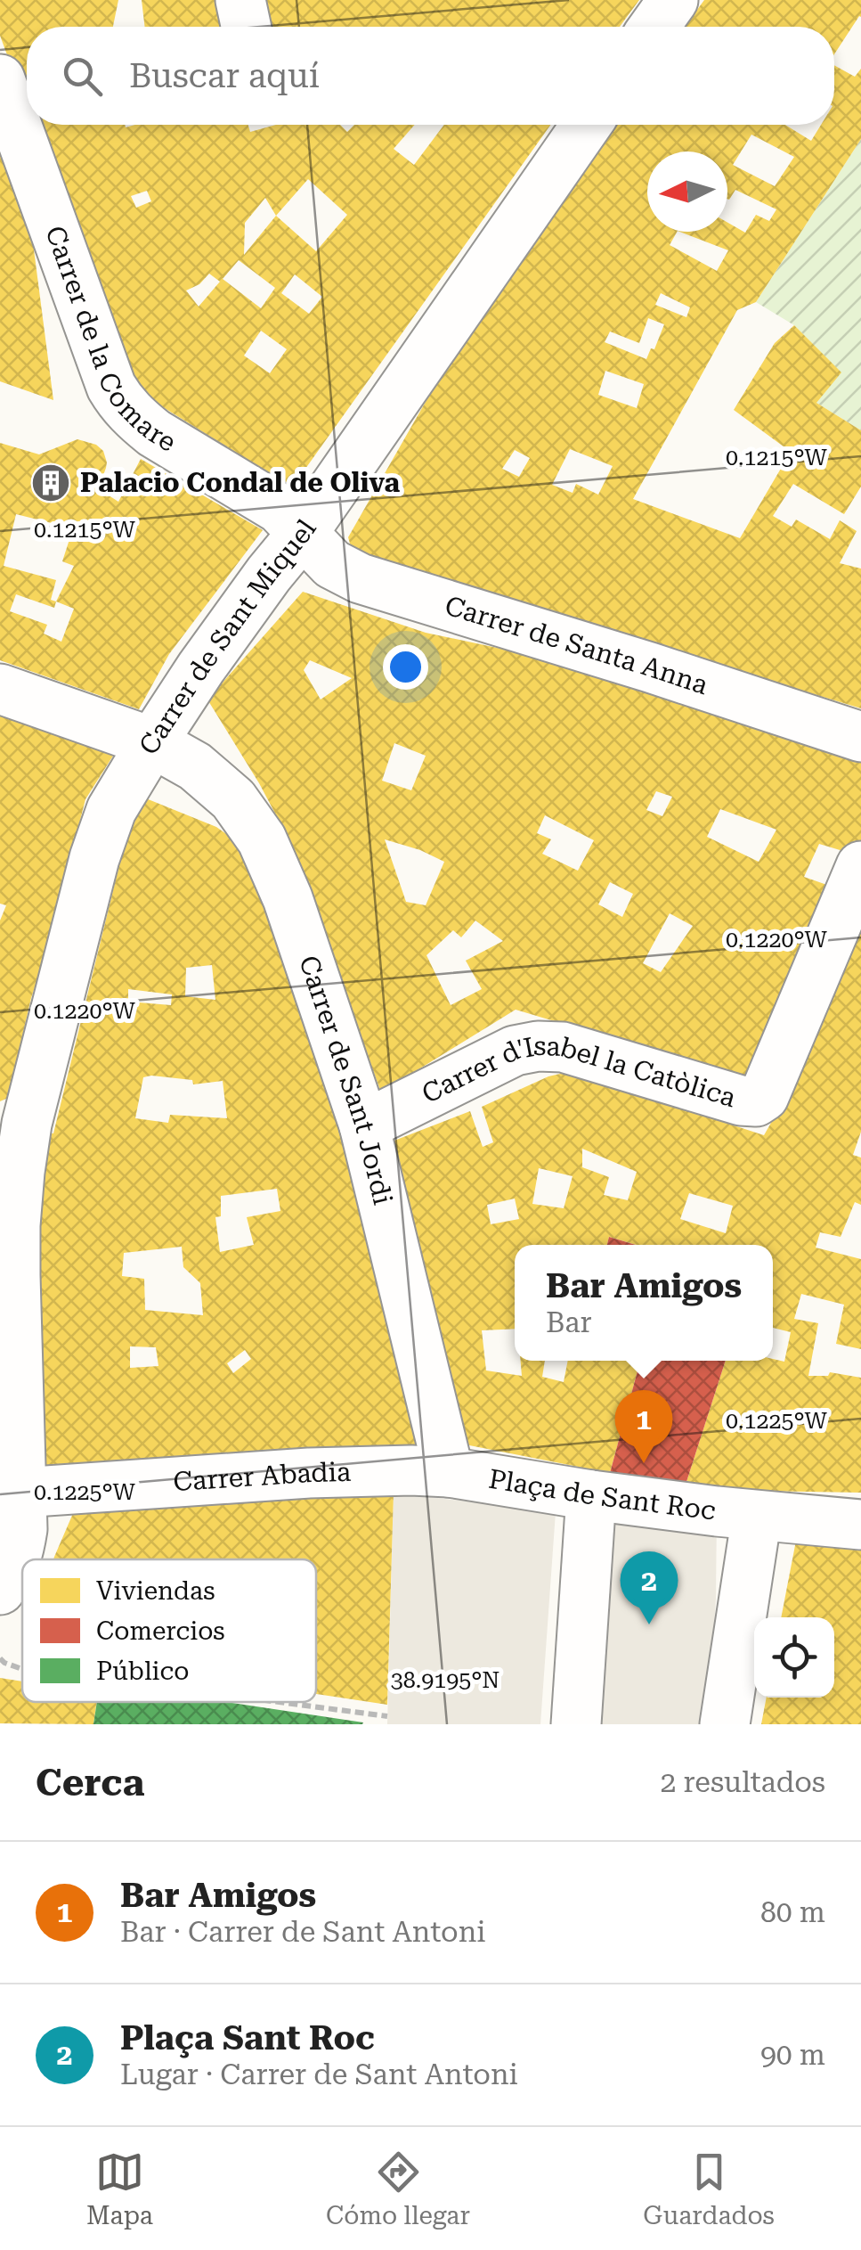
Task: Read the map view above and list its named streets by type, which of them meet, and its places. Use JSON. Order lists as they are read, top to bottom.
{
  "streets": {
    "street": [
      "Carrer de la Comare",
      "Carrer de Sant Miquel",
      "Carrer de Santa Anna",
      "Carrer de Sant Jordi",
      "Carrer d'Isabel la Catòlica",
      "Carrer Abadia",
      "Plaça de Sant Roc"
    ]
  },
  "crossings": [
    ["Carrer de la Comare", "Carrer de Sant Miquel"],
    ["Carrer de la Comare", "Carrer de Santa Anna"],
    ["Carrer de Sant Miquel", "Carrer de Santa Anna"],
    ["Carrer de Sant Miquel", "Carrer de Sant Jordi"],
    ["Carrer de Sant Miquel", "Carrer Abadia"],
    ["Carrer de Sant Jordi", "Carrer d'Isabel la Catòlica"],
    ["Carrer de Sant Jordi", "Carrer Abadia"],
    ["Carrer de Sant Jordi", "Plaça de Sant Roc"],
    ["Carrer Abadia", "Plaça de Sant Roc"]
  ],
  "places": {
    "building": ["Palacio Condal de Oliva"]
  },
  "legend": ["Viviendas", "Comercios", "Público"],
  "north": "left",
  "page": {
    "search": "Buscar aquí",
    "popup": ["Bar Amigos", "Bar"],
    "pins": ["1", "2"],
    "heading": ["Cerca", "2 resultados"],
    "list": [
      {
        "mark": "1",
        "name": "Bar Amigos",
        "note": "Bar · Carrer de Sant Antoni",
        "value": "80 m"
      },
      {
        "mark": "2",
        "name": "Plaça Sant Roc",
        "note": "Lugar · Carrer de Sant Antoni",
        "value": "90 m"
      }
    ],
    "nav": ["Mapa", "Cómo llegar", "Guardados"]
  },
  "coordinates": [
    "0.1215°W",
    "0.1220°W",
    "0.1225°W",
    "38.9195°N"
  ]
}
